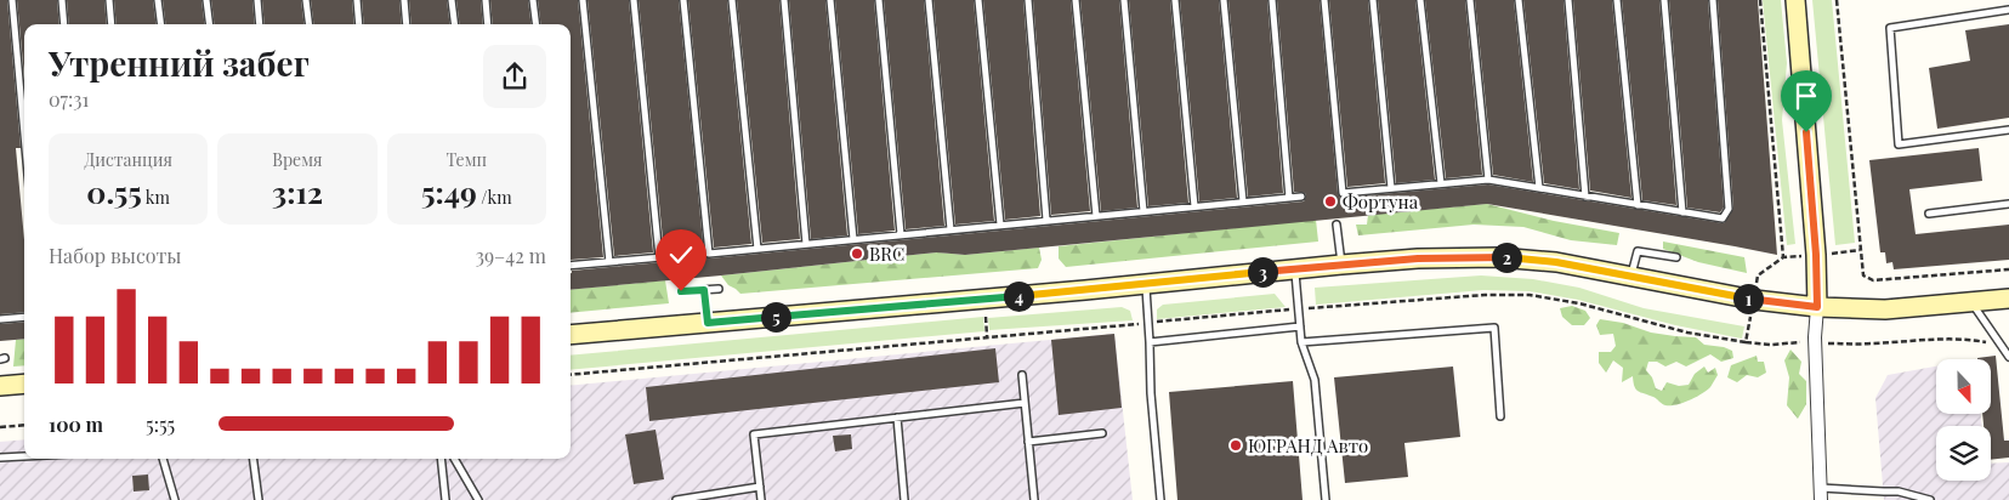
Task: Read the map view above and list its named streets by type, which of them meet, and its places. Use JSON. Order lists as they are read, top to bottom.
{
  "places": ["Фортуна", "BRC", "ЮГРАНД Авто"],
  "north": "bottom",
  "page": {
    "heading": ["Утренний забег", "07:31"],
    "stats": [
      ["Дистанция", "0.55 km"],
      ["Время", "3:12"],
      ["Темп", "5:49 /km"]
    ],
    "chart": ["Набор высоты", "39–42 m"],
    "pins": [
      "2",
      "3",
      "4",
      "1",
      "5"
    ],
    "list": [
      {
        "name": "100 m",
        "note": "5:55"
      }
    ]
  }
}
